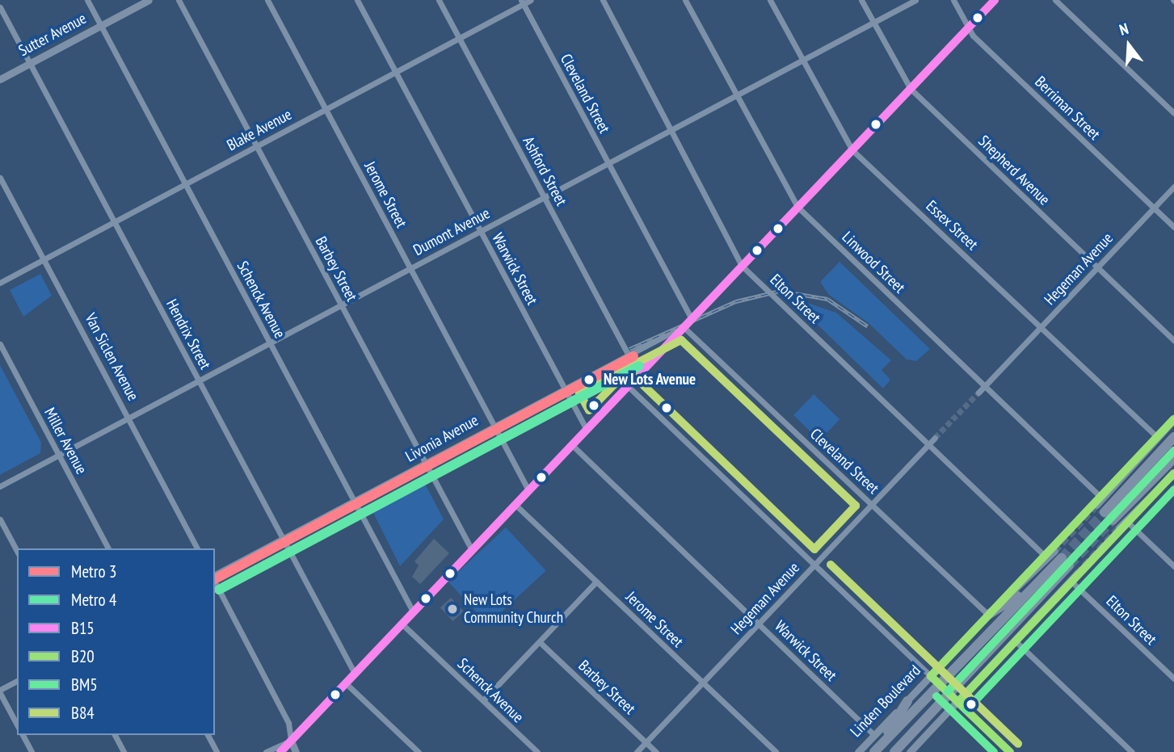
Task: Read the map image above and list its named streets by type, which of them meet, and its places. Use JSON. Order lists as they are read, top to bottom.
{
  "streets": {
    "highway": ["Linden Boulevard"],
    "street": [
      "Sutter Avenue",
      "Cleveland Street",
      "Berriman Street",
      "Blake Avenue",
      "Shepherd Avenue",
      "Ashford Street",
      "Jerome Street",
      "Essex Street",
      "Dumont Avenue",
      "Linwood Street",
      "Barbey Street",
      "Warwick Street",
      "Hegeman Avenue",
      "Elton Street",
      "Schenck Avenue",
      "Hendrix Street",
      "Van Siclen Avenue",
      "Livonia Avenue",
      "Miller Avenue"
    ]
  },
  "crossings": [
    ["Sutter Avenue", "Schenck Avenue"],
    ["Sutter Avenue", "Hendrix Street"],
    ["Cleveland Street", "Blake Avenue"],
    ["Cleveland Street", "Dumont Avenue"],
    ["Cleveland Street", "Hegeman Avenue"],
    ["Cleveland Street", "Livonia Avenue"],
    ["Cleveland Street", "Linden Boulevard"],
    ["Berriman Street", "Hegeman Avenue"],
    ["Blake Avenue", "Ashford Street"],
    ["Blake Avenue", "Jerome Street"],
    ["Blake Avenue", "Barbey Street"],
    ["Blake Avenue", "Warwick Street"],
    ["Blake Avenue", "Schenck Avenue"],
    ["Blake Avenue", "Hendrix Street"],
    ["Blake Avenue", "Van Siclen Avenue"],
    ["Shepherd Avenue", "Dumont Avenue"],
    ["Shepherd Avenue", "Hegeman Avenue"],
    ["Ashford Street", "Dumont Avenue"],
    ["Ashford Street", "Livonia Avenue"],
    ["Jerome Street", "Dumont Avenue"],
    ["Jerome Street", "Hegeman Avenue"],
    ["Jerome Street", "Livonia Avenue"],
    ["Essex Street", "Dumont Avenue"],
    ["Essex Street", "Hegeman Avenue"],
    ["Dumont Avenue", "Linwood Street"],
    ["Dumont Avenue", "Barbey Street"],
    ["Dumont Avenue", "Warwick Street"],
    ["Dumont Avenue", "Elton Street"],
    ["Dumont Avenue", "Schenck Avenue"],
    ["Dumont Avenue", "Hendrix Street"],
    ["Dumont Avenue", "Van Siclen Avenue"],
    ["Dumont Avenue", "Miller Avenue"],
    ["Linwood Street", "Hegeman Avenue"],
    ["Barbey Street", "Hegeman Avenue"],
    ["Barbey Street", "Livonia Avenue"],
    ["Warwick Street", "Hegeman Avenue"],
    ["Warwick Street", "Livonia Avenue"],
    ["Warwick Street", "Linden Boulevard"],
    ["Hegeman Avenue", "Elton Street"],
    ["Elton Street", "Linden Boulevard"],
    ["Schenck Avenue", "Livonia Avenue"],
    ["Hendrix Street", "Livonia Avenue"]
  ],
  "places": ["New Lots Avenue", "New Lots Community Church"],
  "lines": [
    "transit line B15",
    "transit line B84",
    "metro line 3",
    "metro line 4",
    "transit line B20",
    "transit line BM5"
  ],
  "legend": [
    "Metro 3",
    "Metro 4",
    "B15",
    "B20",
    "BM5",
    "B84"
  ],
  "north": "top"
}
